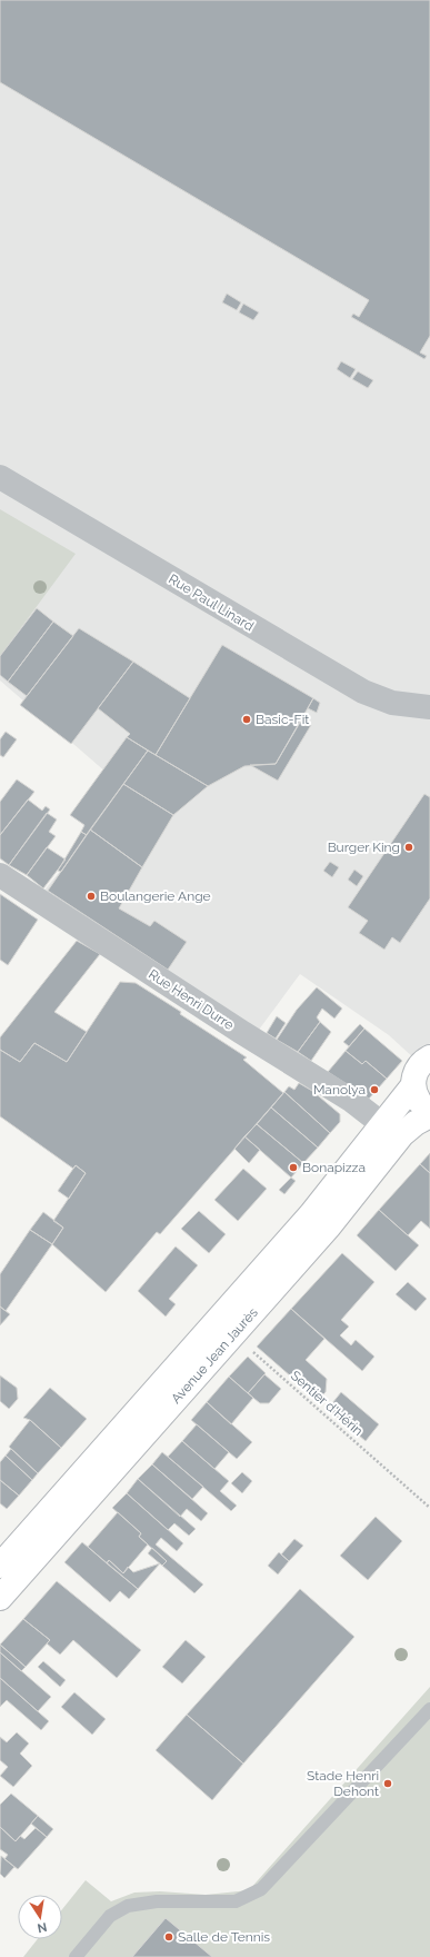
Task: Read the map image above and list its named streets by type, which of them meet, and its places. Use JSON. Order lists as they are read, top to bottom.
{
  "streets": {
    "main road": ["Avenue Jean Jaurès"],
    "street": ["Rue Paul Linard", "Rue Henri Durre"],
    "path": ["Sentier d'Hérin"]
  },
  "crossings": [
    ["Rue Henri Durre", "Avenue Jean Jaurès"],
    ["Avenue Jean Jaurès", "Sentier d'Hérin"]
  ],
  "places": [
    "Basic-Fit",
    "Burger King",
    "Boulangerie Ange",
    "Manolya",
    "Bonapizza",
    "Stade Henri Dehont",
    "Salle de Tennis"
  ],
  "north": "bottom"
}
